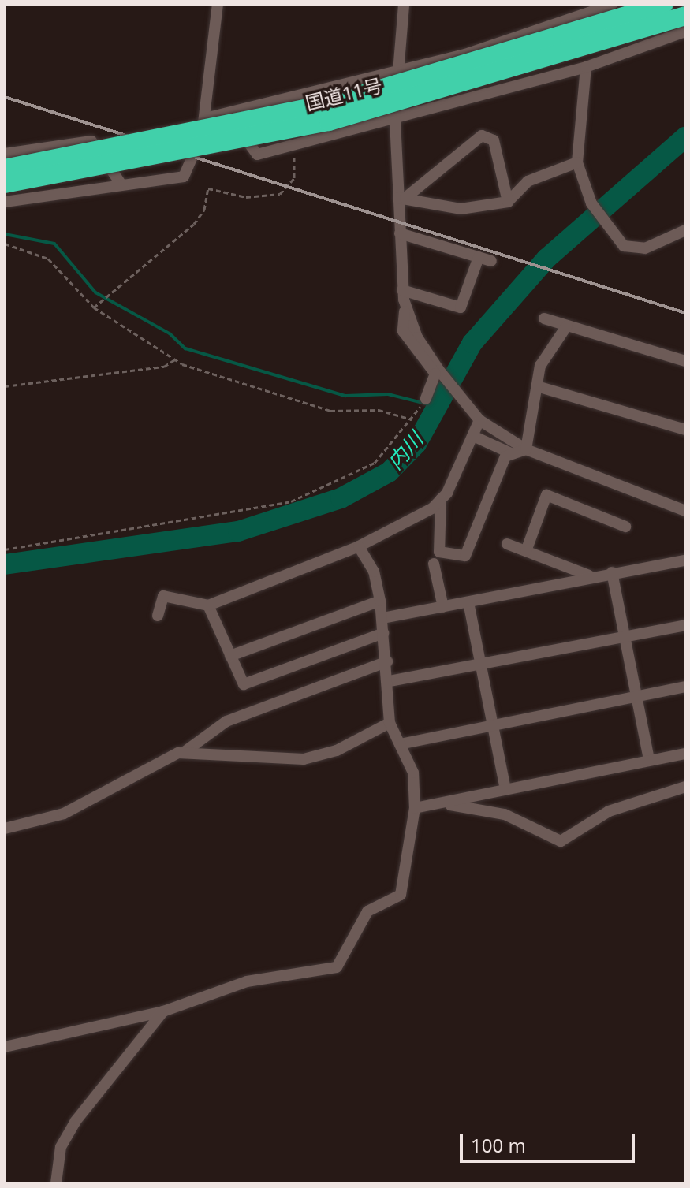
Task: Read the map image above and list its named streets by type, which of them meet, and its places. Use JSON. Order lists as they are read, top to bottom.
{
  "streets": {
    "highway": ["国道11号"]
  },
  "water": ["内川"],
  "scale_bar": "100 m"
}
